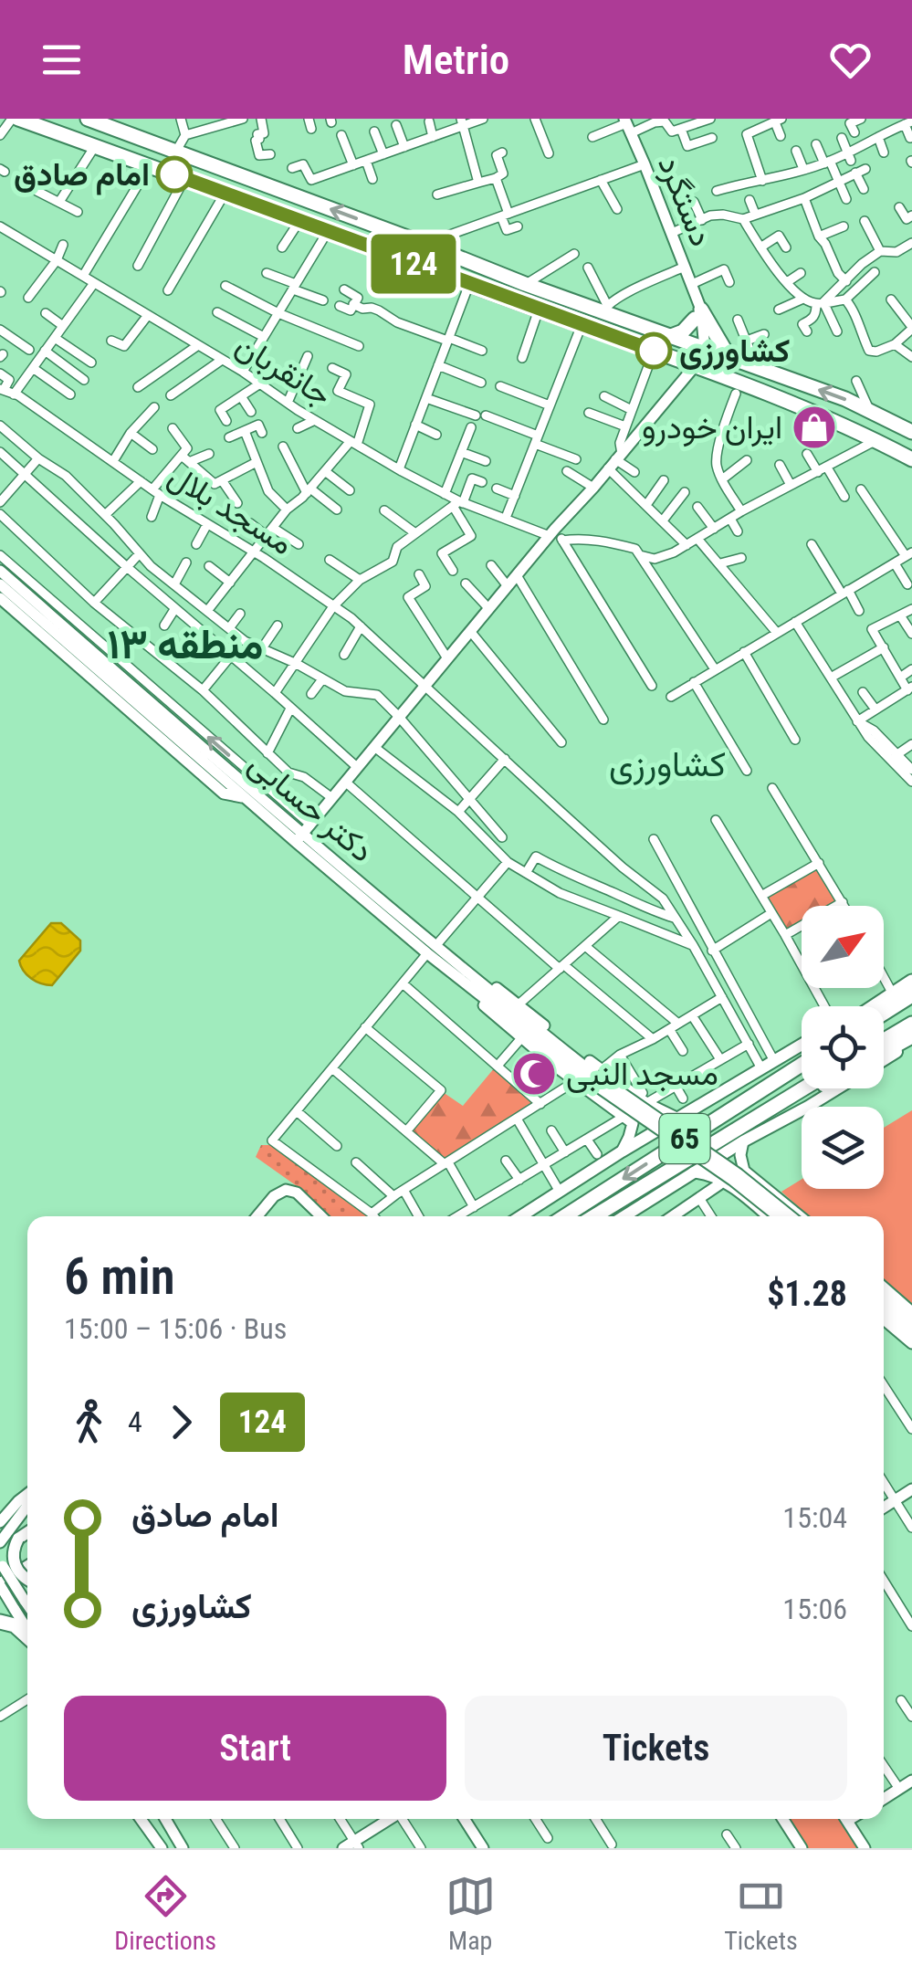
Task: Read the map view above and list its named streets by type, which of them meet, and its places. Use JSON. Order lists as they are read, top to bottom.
{
  "streets": {
    "highway": ["65"],
    "main road": ["دستگرد", "دکتر حسابی"],
    "street": ["جانقربان", "مسجد بلال"]
  },
  "districts": ["منطقه ۱۳", "کشاورزی"],
  "places": {
    "other": ["امام صادق", "کشاورزی"],
    "shop": ["ایران خودرو"],
    "mosque": ["مسجد النبی"]
  },
  "lines": ["bus line 124"],
  "north": "top right",
  "page": {
    "header": "Metrio",
    "on_map": "124",
    "heading": ["6 min", "15:00 – 15:06 · Bus", "$1.28"],
    "legs": ["4", "124"],
    "list": [
      {
        "name": "امام صادق",
        "value": "15:04"
      },
      {
        "name": "کشاورزی",
        "value": "15:06"
      }
    ],
    "buttons": ["Start", "Tickets"],
    "tabs": ["Directions", "Map", "Tickets"]
  }
}
